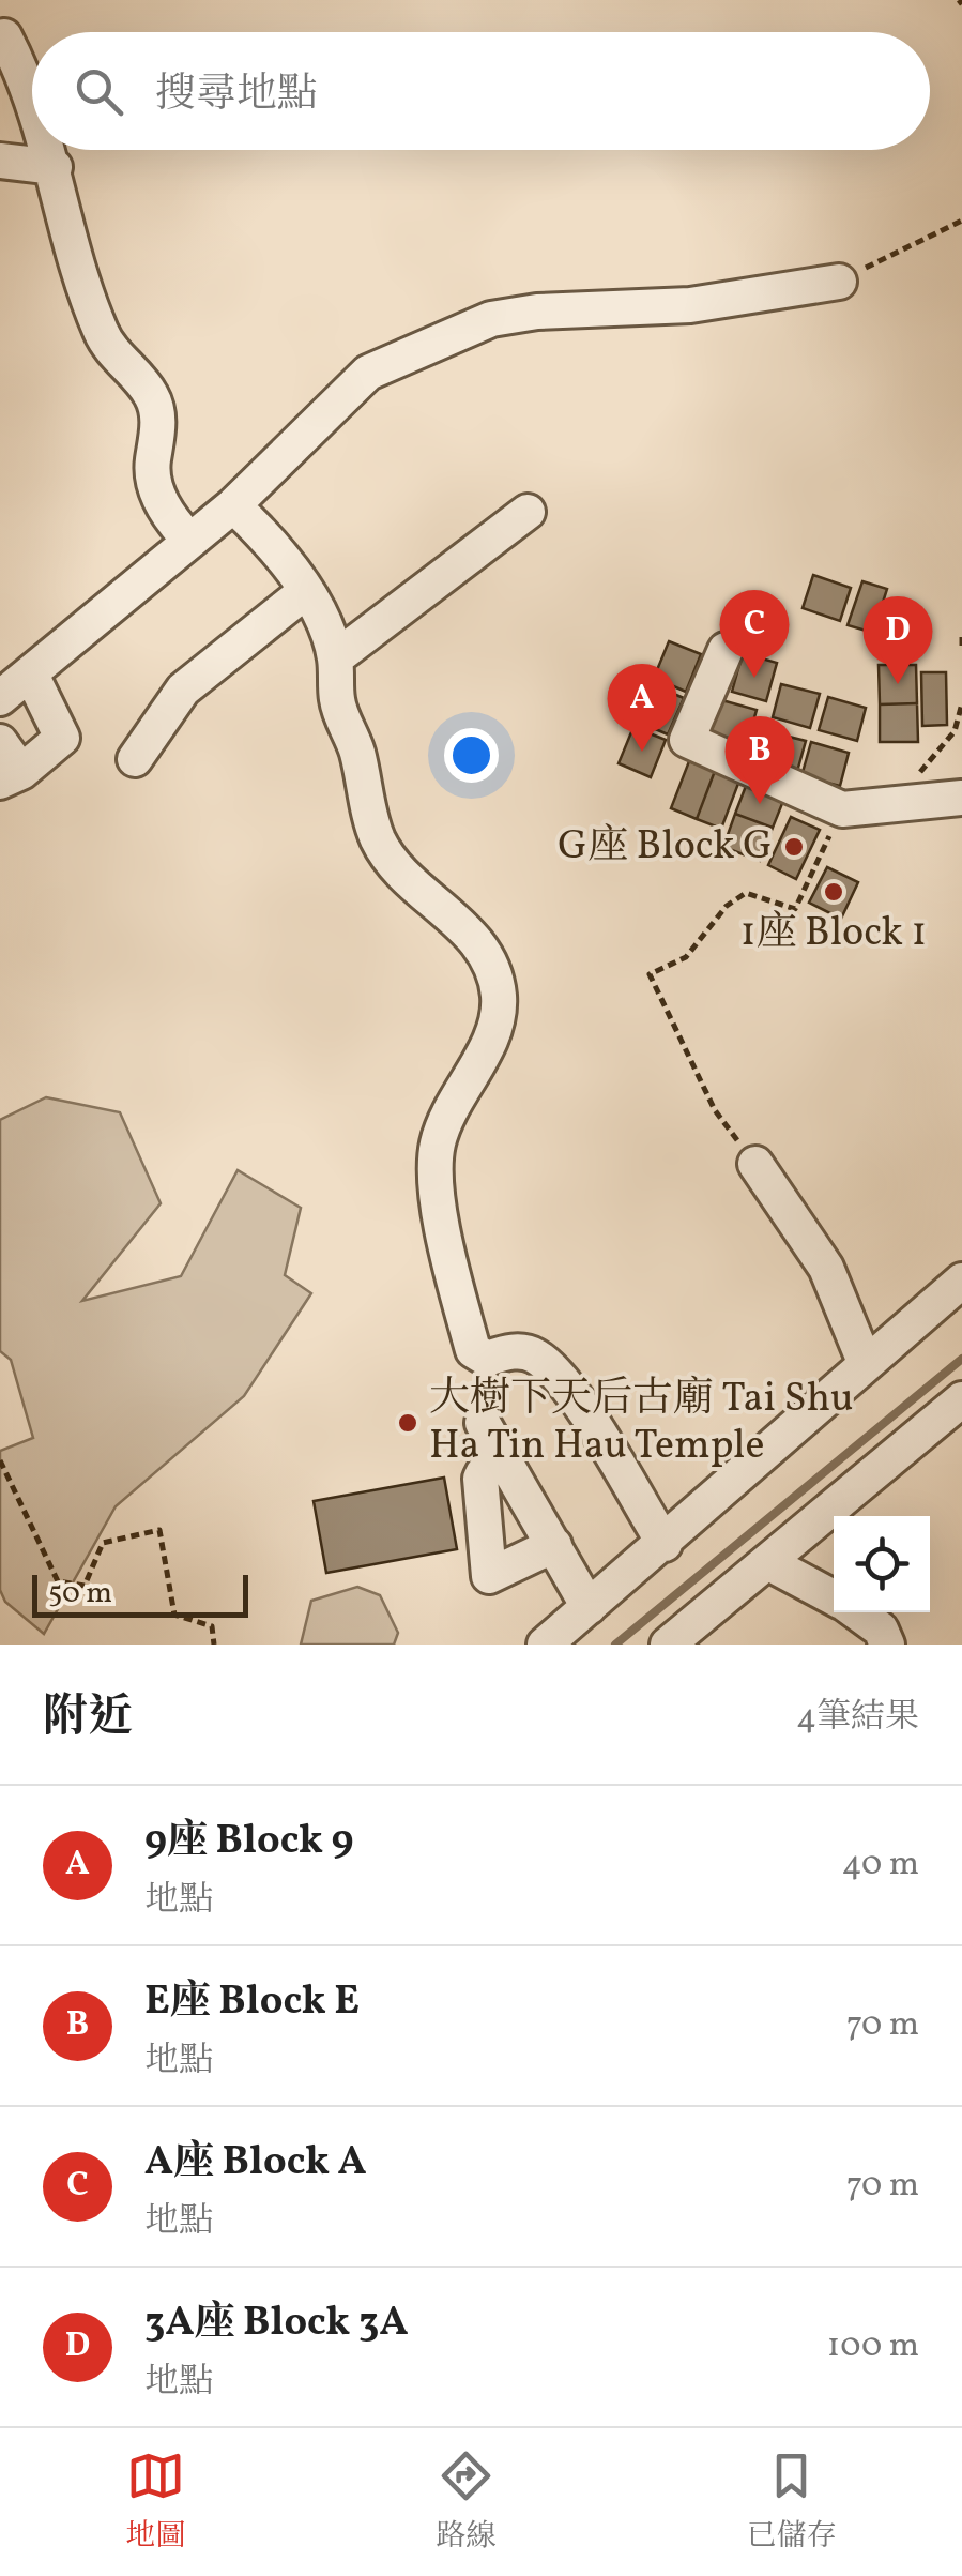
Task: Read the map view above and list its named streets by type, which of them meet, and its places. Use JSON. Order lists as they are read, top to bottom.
{
  "places": ["G座 Block G", "1座 Block 1", "大樹下天后古廟 Tai Shu Ha Tin Hau Temple"],
  "scale_bar": "50 m",
  "page": {
    "search": "搜尋地點",
    "pins": [
      "C",
      "D",
      "A",
      "B"
    ],
    "scale": "50 m",
    "heading": ["附近", "4筆結果"],
    "list": [
      {
        "mark": "A",
        "name": "9座 Block 9",
        "note": "地點",
        "value": "40 m"
      },
      {
        "mark": "B",
        "name": "E座 Block E",
        "note": "地點",
        "value": "70 m"
      },
      {
        "mark": "C",
        "name": "A座 Block A",
        "note": "地點",
        "value": "70 m"
      },
      {
        "mark": "D",
        "name": "3A座 Block 3A",
        "note": "地點",
        "value": "100 m"
      }
    ],
    "nav": ["地圖", "路線", "已儲存"]
  }
}
